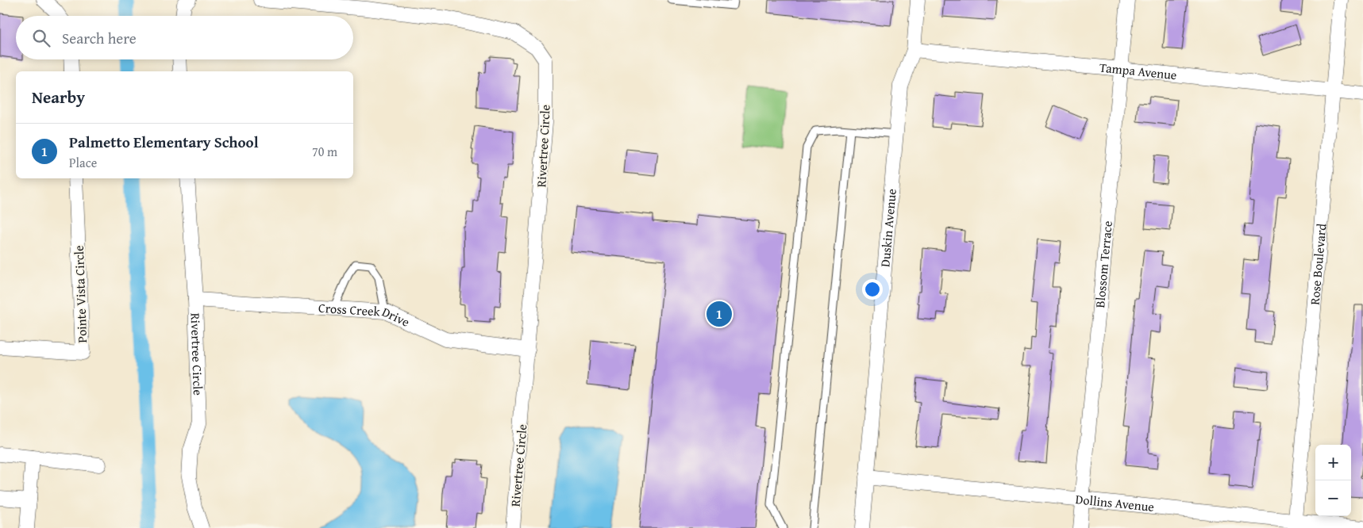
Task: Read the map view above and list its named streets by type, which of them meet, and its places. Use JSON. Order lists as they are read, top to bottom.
{
  "streets": {
    "street": [
      "Tampa Avenue",
      "Rivertree Circle",
      "Duskin Avenue",
      "Blossom Terrace",
      "Rose Boulevard",
      "Pointe Vista Circle",
      "Cross Creek Drive",
      "Dollins Avenue"
    ]
  },
  "crossings": [
    ["Tampa Avenue", "Duskin Avenue"],
    ["Tampa Avenue", "Blossom Terrace"],
    ["Tampa Avenue", "Rose Boulevard"],
    ["Rivertree Circle", "Cross Creek Drive"],
    ["Duskin Avenue", "Dollins Avenue"],
    ["Blossom Terrace", "Dollins Avenue"],
    ["Rose Boulevard", "Dollins Avenue"]
  ],
  "page": {
    "search": "Search here",
    "heading": "Nearby",
    "list": [
      {
        "mark": "1",
        "name": "Palmetto Elementary School",
        "note": "Place",
        "value": "70 m"
      }
    ],
    "pins": "1",
    "map_buttons": ["+", "−"]
  }
}
